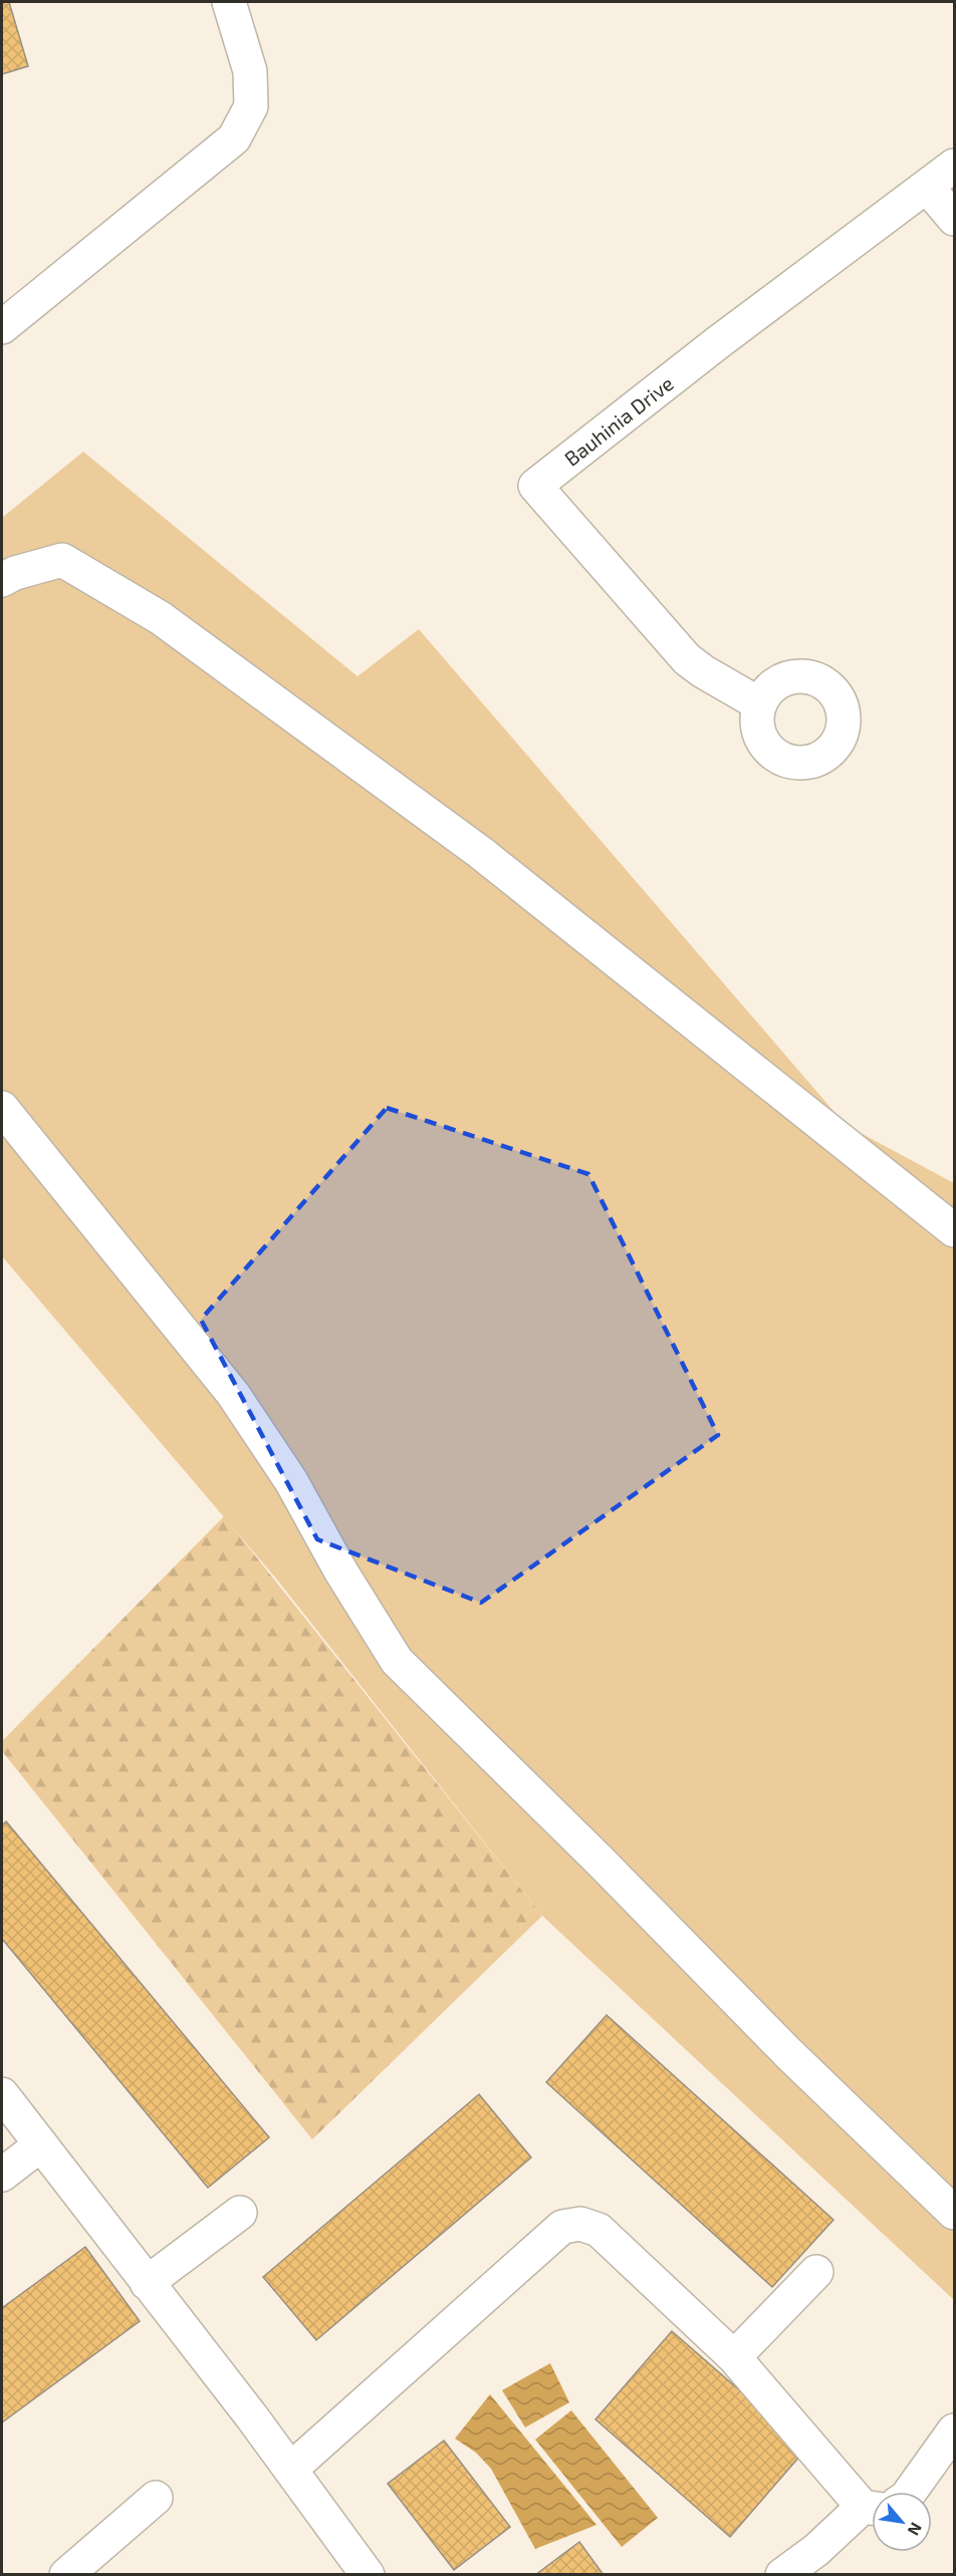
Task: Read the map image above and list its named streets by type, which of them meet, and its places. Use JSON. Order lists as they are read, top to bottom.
{
  "streets": {
    "street": ["Bauhinia Drive"]
  },
  "north": "bottom right"
}
